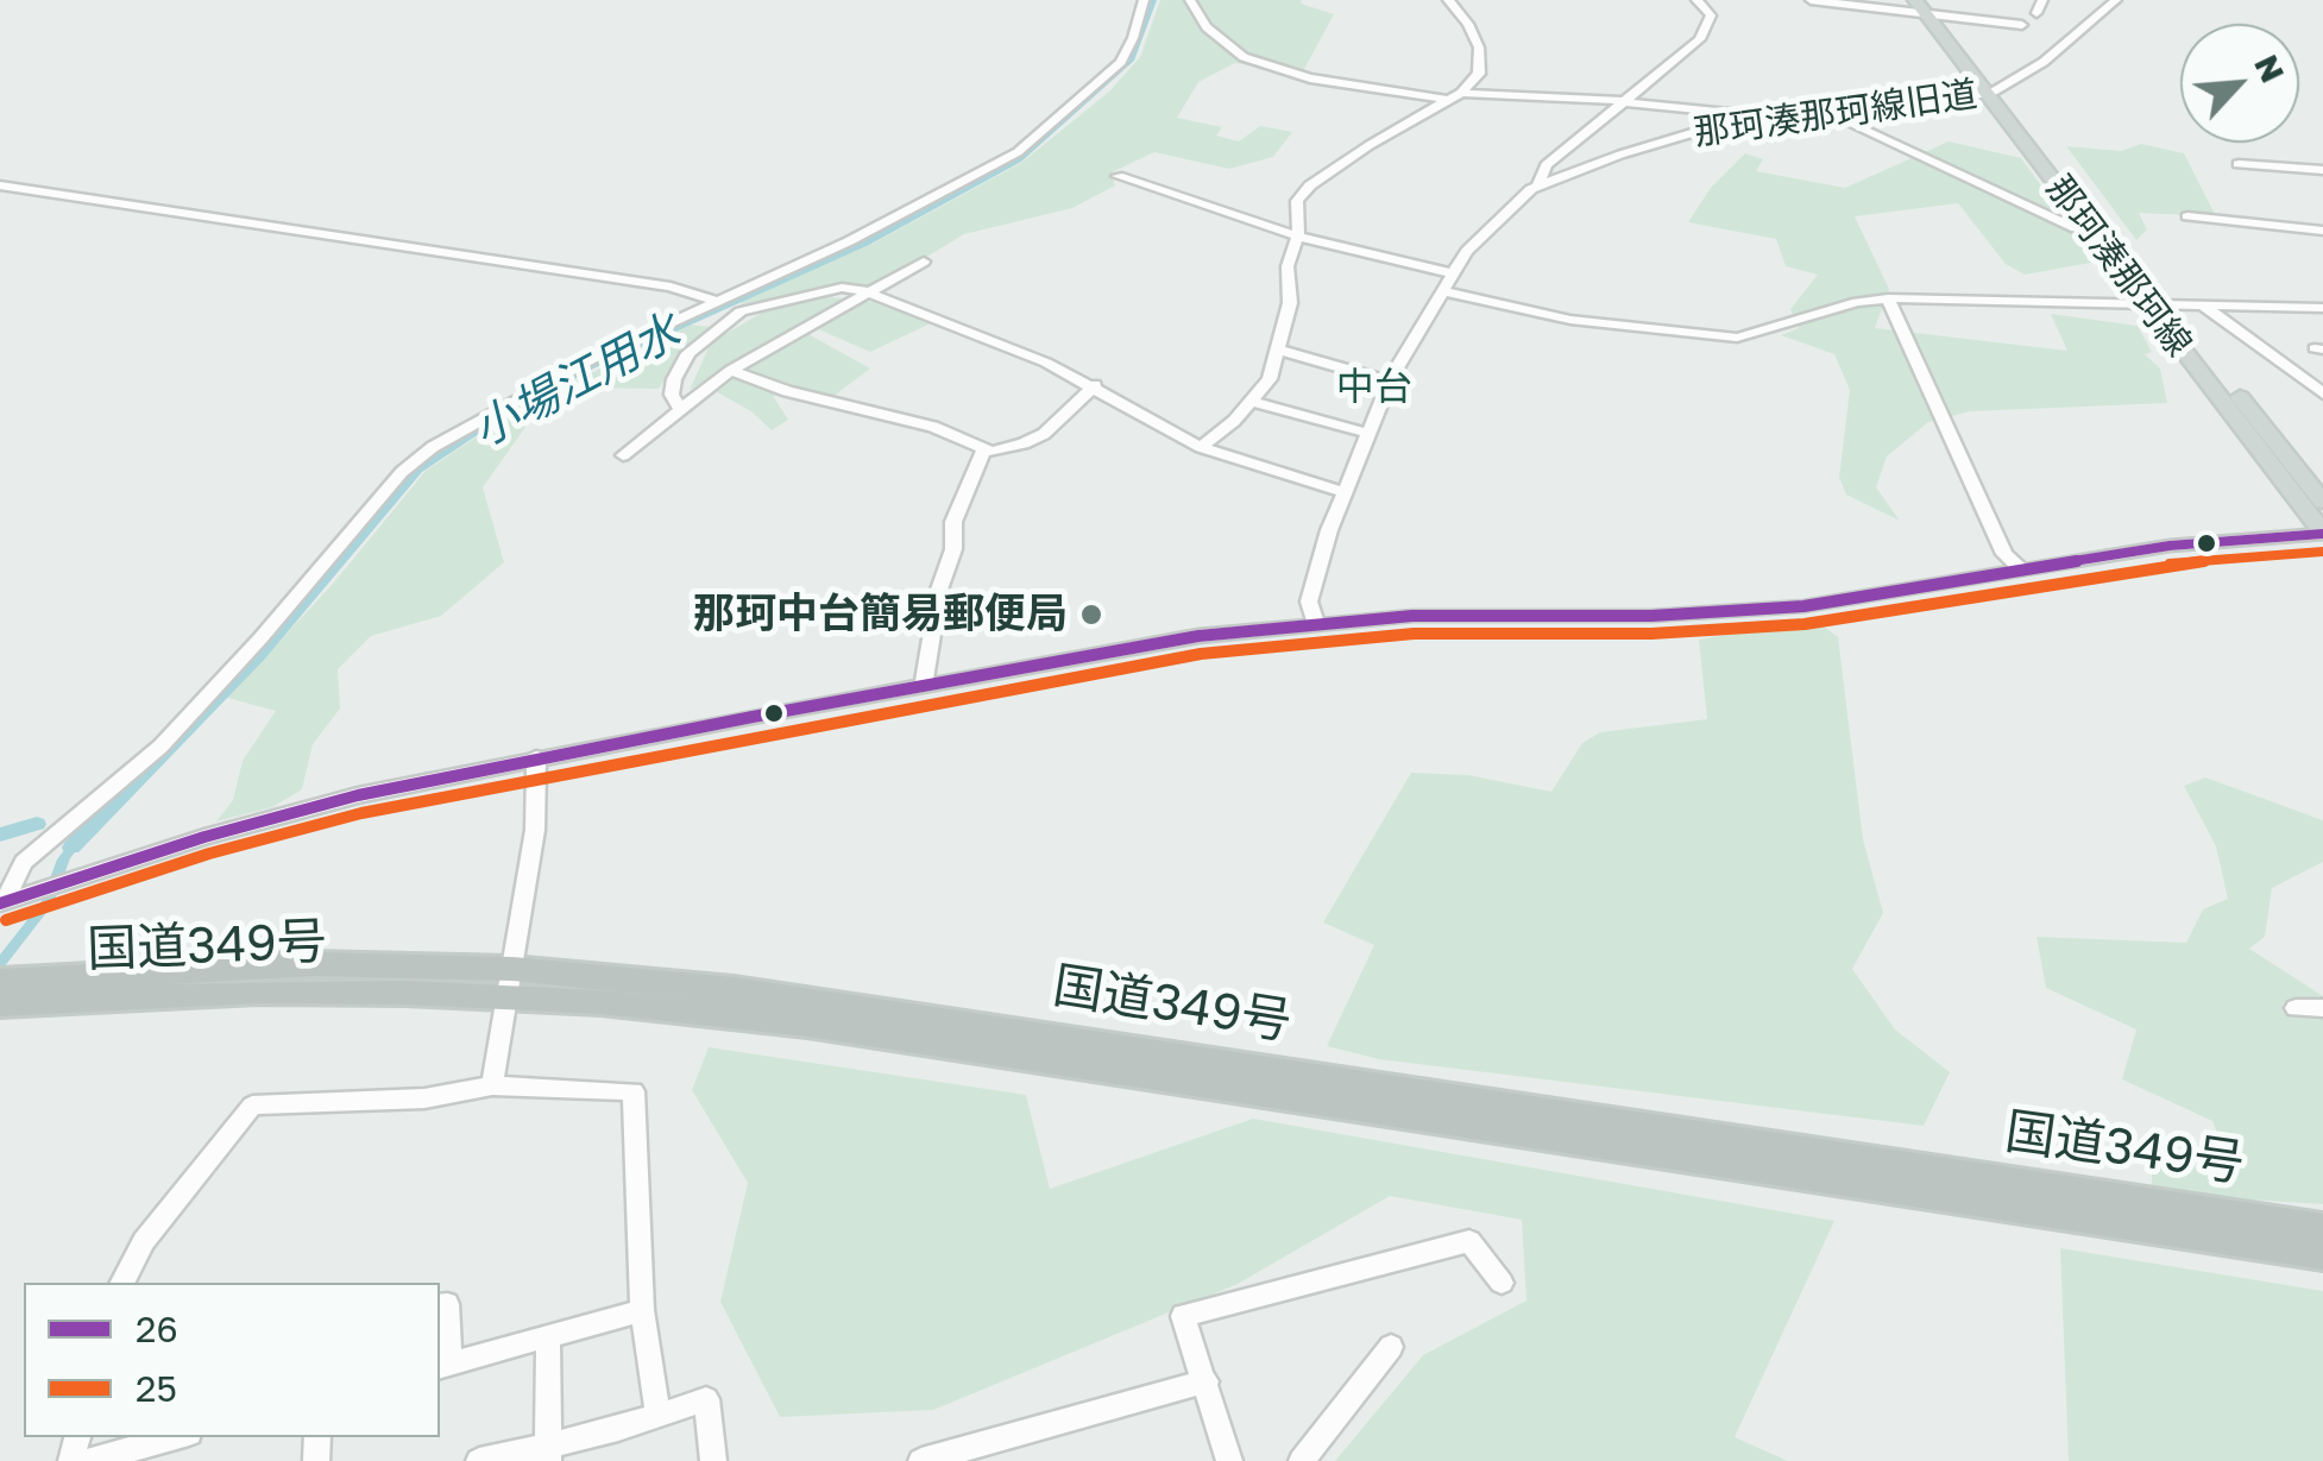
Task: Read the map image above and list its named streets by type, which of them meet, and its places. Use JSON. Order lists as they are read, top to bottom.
{
  "streets": {
    "highway": ["国道349号"],
    "main road": ["那珂湊那珂線"],
    "street": ["那珂湊那珂線旧道"]
  },
  "crossings": [
    ["那珂湊那珂線旧道", "那珂湊那珂線"]
  ],
  "districts": ["中台"],
  "water": ["小場江用水"],
  "places": ["那珂中台簡易郵便局"],
  "lines": ["transit line 26", "transit line 25"],
  "legend": ["26", "25"],
  "north": "top right"
}
